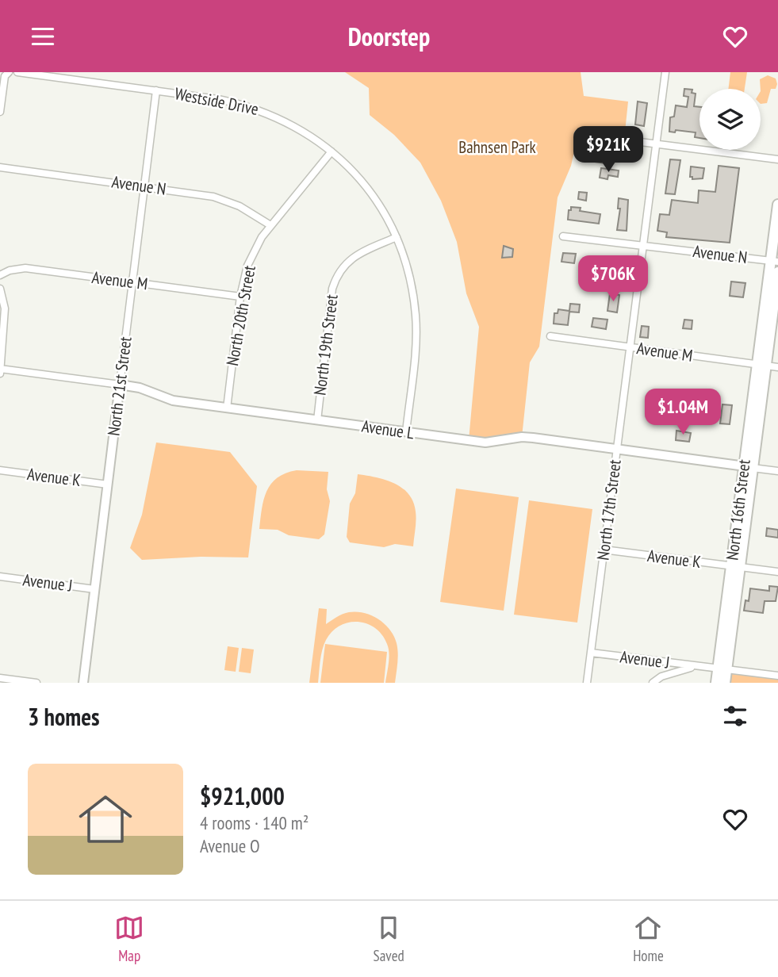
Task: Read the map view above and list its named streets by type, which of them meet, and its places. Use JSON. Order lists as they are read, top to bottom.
{
  "streets": {
    "main road": ["North 16th Street"],
    "street": [
      "Westside Drive",
      "Avenue N",
      "Avenue M",
      "North 20th Street",
      "North 19th Street",
      "North 21st Street",
      "Avenue L",
      "Avenue K",
      "North 17th Street",
      "Avenue J"
    ]
  },
  "crossings": [
    ["Westside Drive", "North 20th Street"],
    ["Westside Drive", "North 19th Street"],
    ["Westside Drive", "North 21st Street"],
    ["Westside Drive", "Avenue L"],
    ["Avenue N", "North 20th Street"],
    ["Avenue N", "North 21st Street"],
    ["Avenue N", "North 17th Street"],
    ["Avenue N", "North 16th Street"],
    ["Avenue M", "North 20th Street"],
    ["Avenue M", "North 21st Street"],
    ["Avenue M", "North 17th Street"],
    ["Avenue M", "North 16th Street"],
    ["North 20th Street", "Avenue L"],
    ["North 19th Street", "Avenue L"],
    ["North 21st Street", "Avenue L"],
    ["North 21st Street", "Avenue K"],
    ["North 21st Street", "Avenue J"],
    ["Avenue L", "North 17th Street"],
    ["Avenue L", "North 16th Street"],
    ["Avenue K", "North 17th Street"],
    ["Avenue K", "North 16th Street"],
    ["North 17th Street", "Avenue J"],
    ["North 16th Street", "Avenue J"]
  ],
  "parks": ["Bahnsen Park"],
  "page": {
    "header": "Doorstep",
    "price": ["$921K", "$706K", "$1.04M"],
    "heading": "3 homes",
    "list": [
      {
        "name": "$921,000",
        "note": "4 rooms · 140 m² · Avenue O"
      }
    ],
    "tabs": ["Map", "Saved", "Home"]
  }
}
